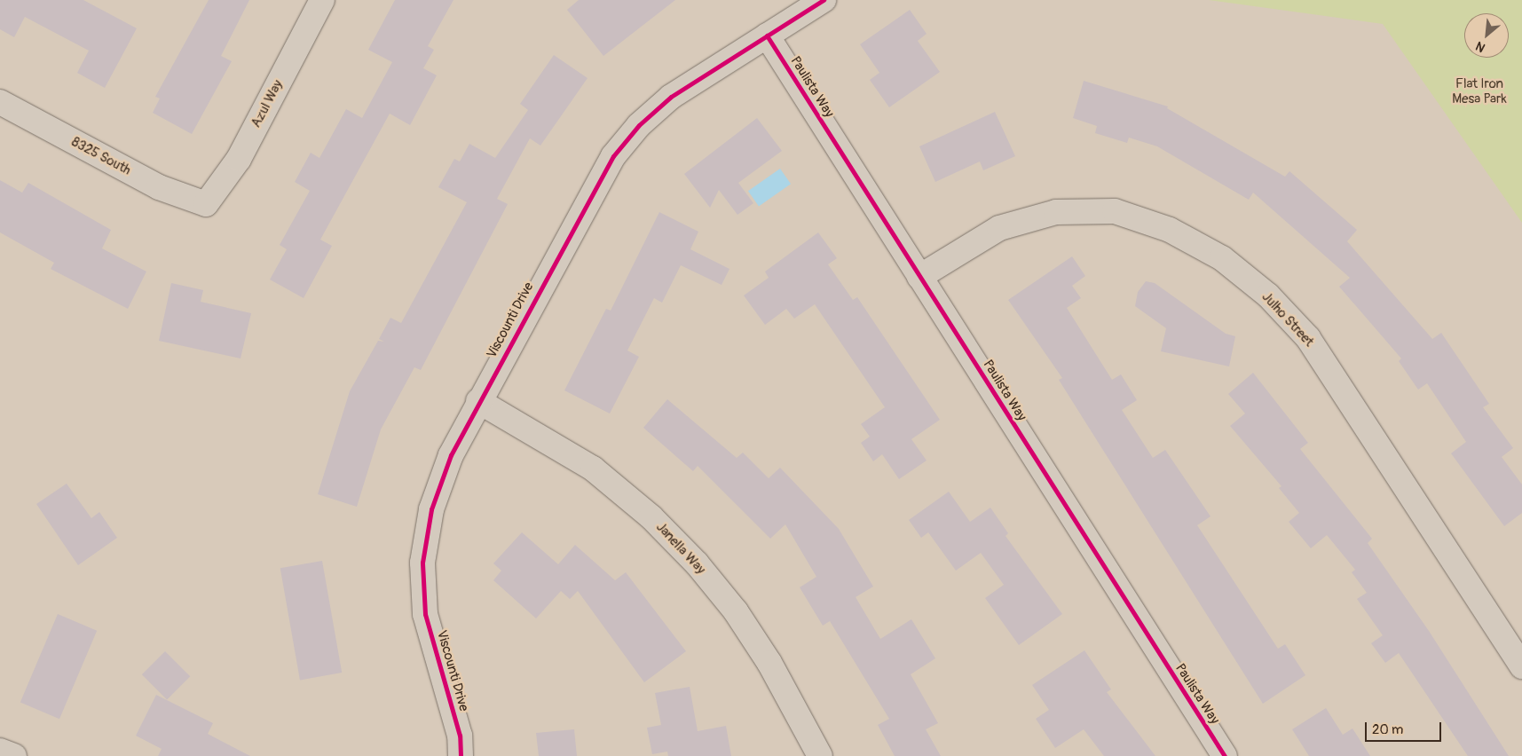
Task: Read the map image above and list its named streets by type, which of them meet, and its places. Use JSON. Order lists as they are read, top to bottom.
{
  "streets": {
    "street": [
      "Paulista Way",
      "Azul Way",
      "8325 South",
      "Julho Street",
      "Viscounti Drive",
      "Janella Way"
    ]
  },
  "crossings": [
    ["Paulista Way", "Julho Street"],
    ["Paulista Way", "Viscounti Drive"],
    ["Azul Way", "8325 South"],
    ["Viscounti Drive", "Janella Way"]
  ],
  "parks": ["Flat Iron Mesa Park"],
  "scale_bar": "20 m",
  "north": "bottom left"
}
